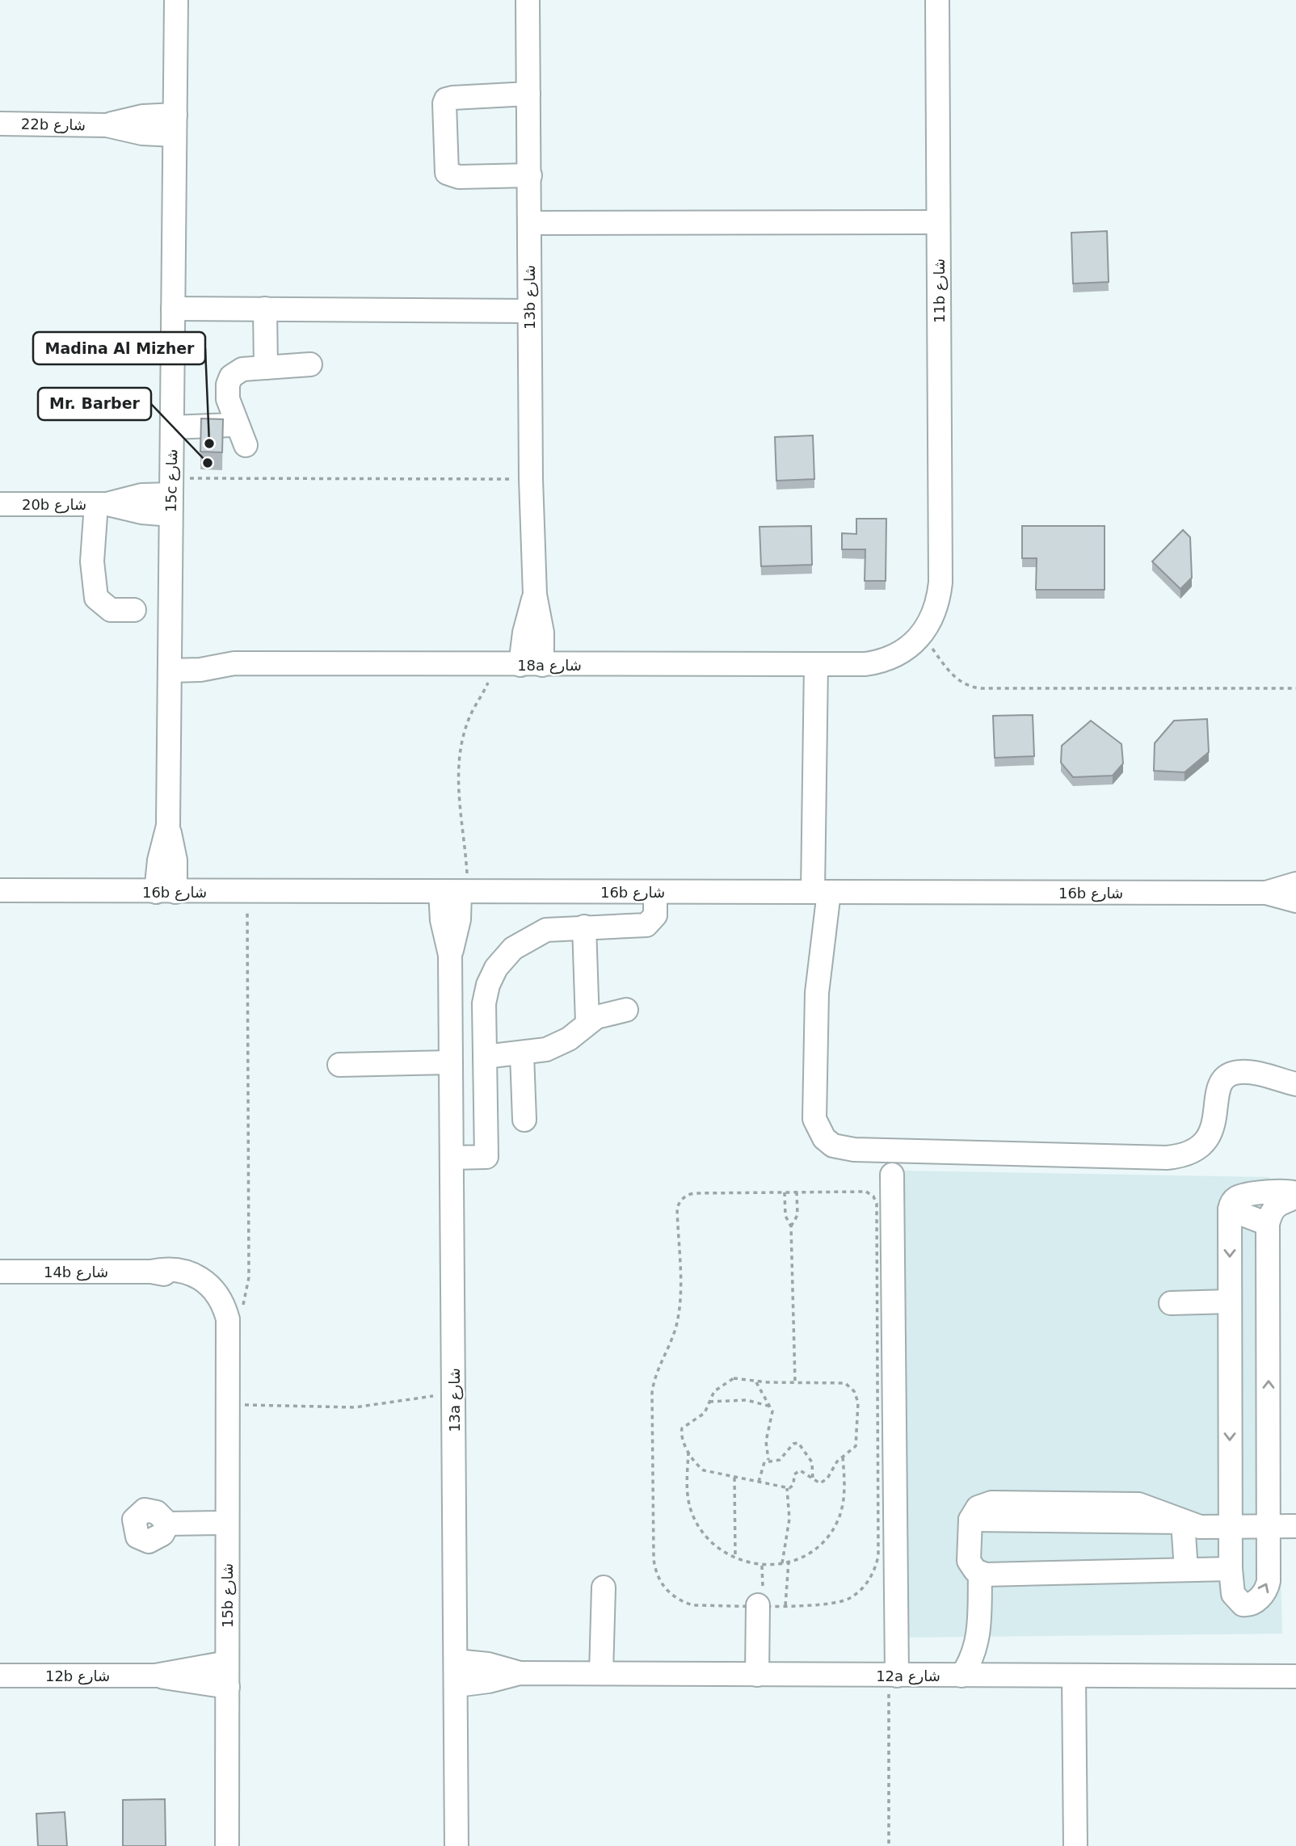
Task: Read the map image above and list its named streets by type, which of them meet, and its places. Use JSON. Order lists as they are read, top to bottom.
{
  "streets": {
    "street": [
      "22b شارع",
      "11b شارع",
      "13b شارع",
      "15c شارع",
      "20b شارع",
      "18a شارع",
      "16b شارع",
      "14b شارع",
      "13a شارع",
      "15b شارع",
      "12b شارع",
      "12a شارع"
    ]
  },
  "crossings": [
    ["22b شارع", "15c شارع"],
    ["11b شارع", "18a شارع"],
    ["13b شارع", "18a شارع"],
    ["15c شارع", "20b شارع"],
    ["15c شارع", "18a شارع"],
    ["15c شارع", "16b شارع"],
    ["16b شارع", "13a شارع"],
    ["14b شارع", "15b شارع"],
    ["13a شارع", "12a شارع"],
    ["15b شارع", "12b شارع"]
  ],
  "places": ["Madina Al Mizher", "Mr. Barber"]
}
